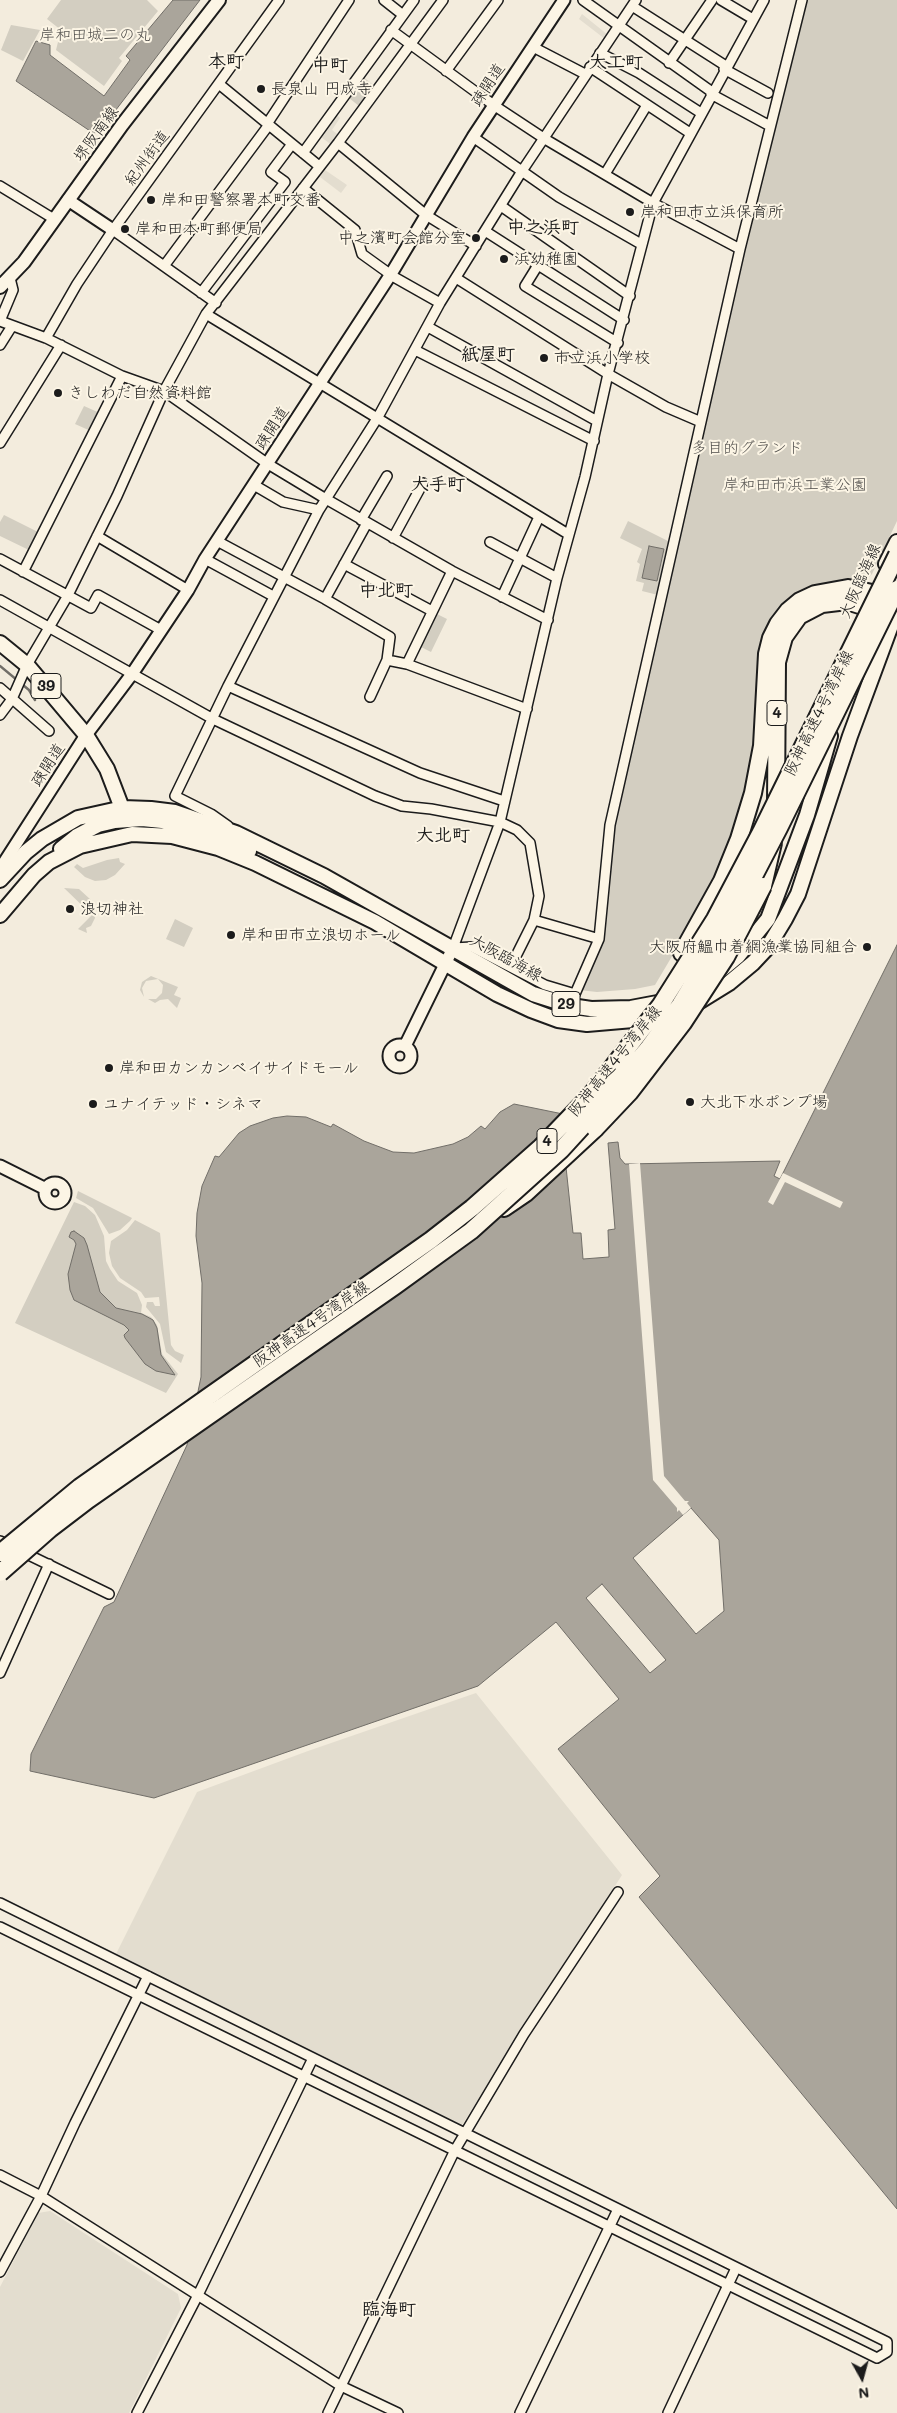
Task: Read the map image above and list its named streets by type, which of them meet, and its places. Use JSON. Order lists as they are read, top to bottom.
{
  "streets": {
    "highway": ["4", "阪神高速4号湾岸線"],
    "main road": [
      "堺阪南線",
      "大阪臨海線",
      "39",
      "29"
    ],
    "street": ["疎開道", "紀州街道"]
  },
  "crossings": [
    ["疎開道", "39"],
    ["大阪臨海線", "39"],
    ["大阪臨海線", "4"],
    ["4", "阪神高速4号湾岸線"]
  ],
  "districts": [
    "本町",
    "大工町",
    "中町",
    "中之浜町",
    "紙屋町",
    "大手町",
    "中北町",
    "大北町",
    "臨海町"
  ],
  "parks": ["岸和田城二の丸", "多目的グランド", "岸和田市浜工業公園"],
  "places": [
    "長泉山 円成寺",
    "岸和田警察署本町交番",
    "岸和田市立浜保育所",
    "岸和田本町郵便局",
    "中之濱町会館分室",
    "浜幼稚園",
    "市立浜小学校",
    "きしわだ自然資料館",
    "浪切神社",
    "岸和田市立浪切ホール",
    "大阪府鰮巾着網漁業協同組合",
    "岸和田カンカンベイサイドモール",
    "大北下水ポンプ場",
    "ユナイテッド・シネマ"
  ],
  "north": "bottom"
}
